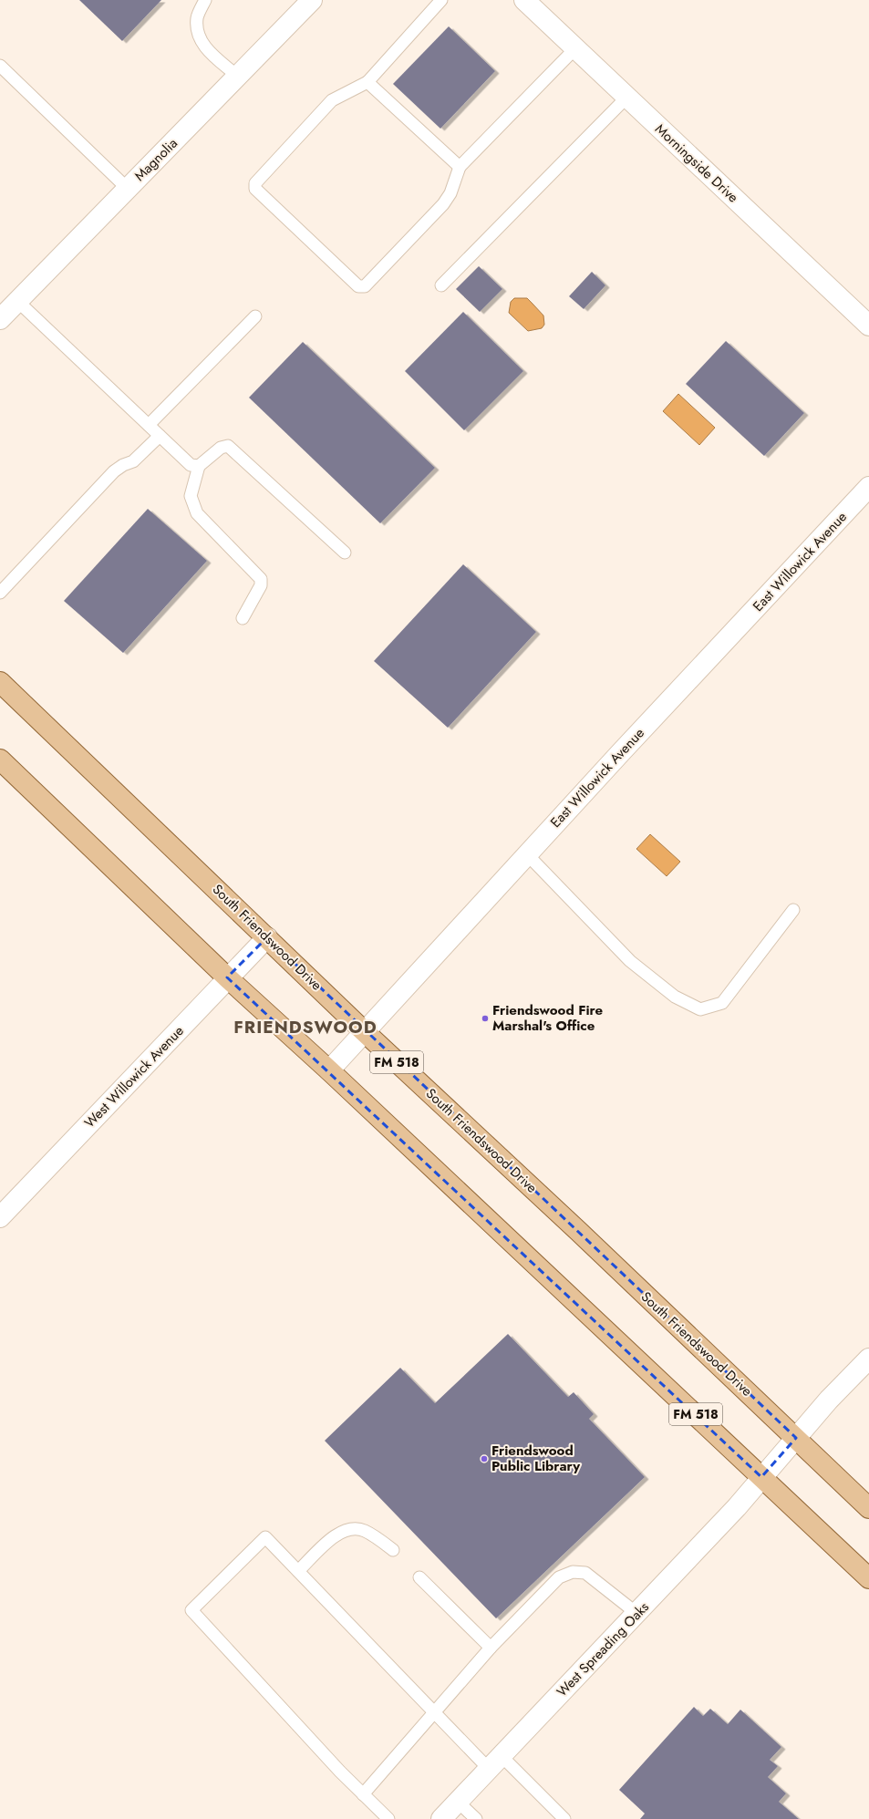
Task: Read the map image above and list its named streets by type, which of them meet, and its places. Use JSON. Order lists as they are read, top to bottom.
{
  "streets": {
    "main road": ["South Friendswood Drive", "FM 518"],
    "street": [
      "Magnolia",
      "Morningside Drive",
      "East Willowick Avenue",
      "West Willowick Avenue",
      "West Spreading Oaks"
    ]
  },
  "crossings": [
    ["East Willowick Avenue", "South Friendswood Drive"],
    ["East Willowick Avenue", "FM 518"],
    ["South Friendswood Drive", "West Willowick Avenue"],
    ["South Friendswood Drive", "West Spreading Oaks"],
    ["FM 518", "West Willowick Avenue"],
    ["FM 518", "West Spreading Oaks"]
  ],
  "districts": ["FRIENDSWOOD"],
  "places": ["Friendswood Fire Marshal's Office", "Friendswood Public Library"]
}
